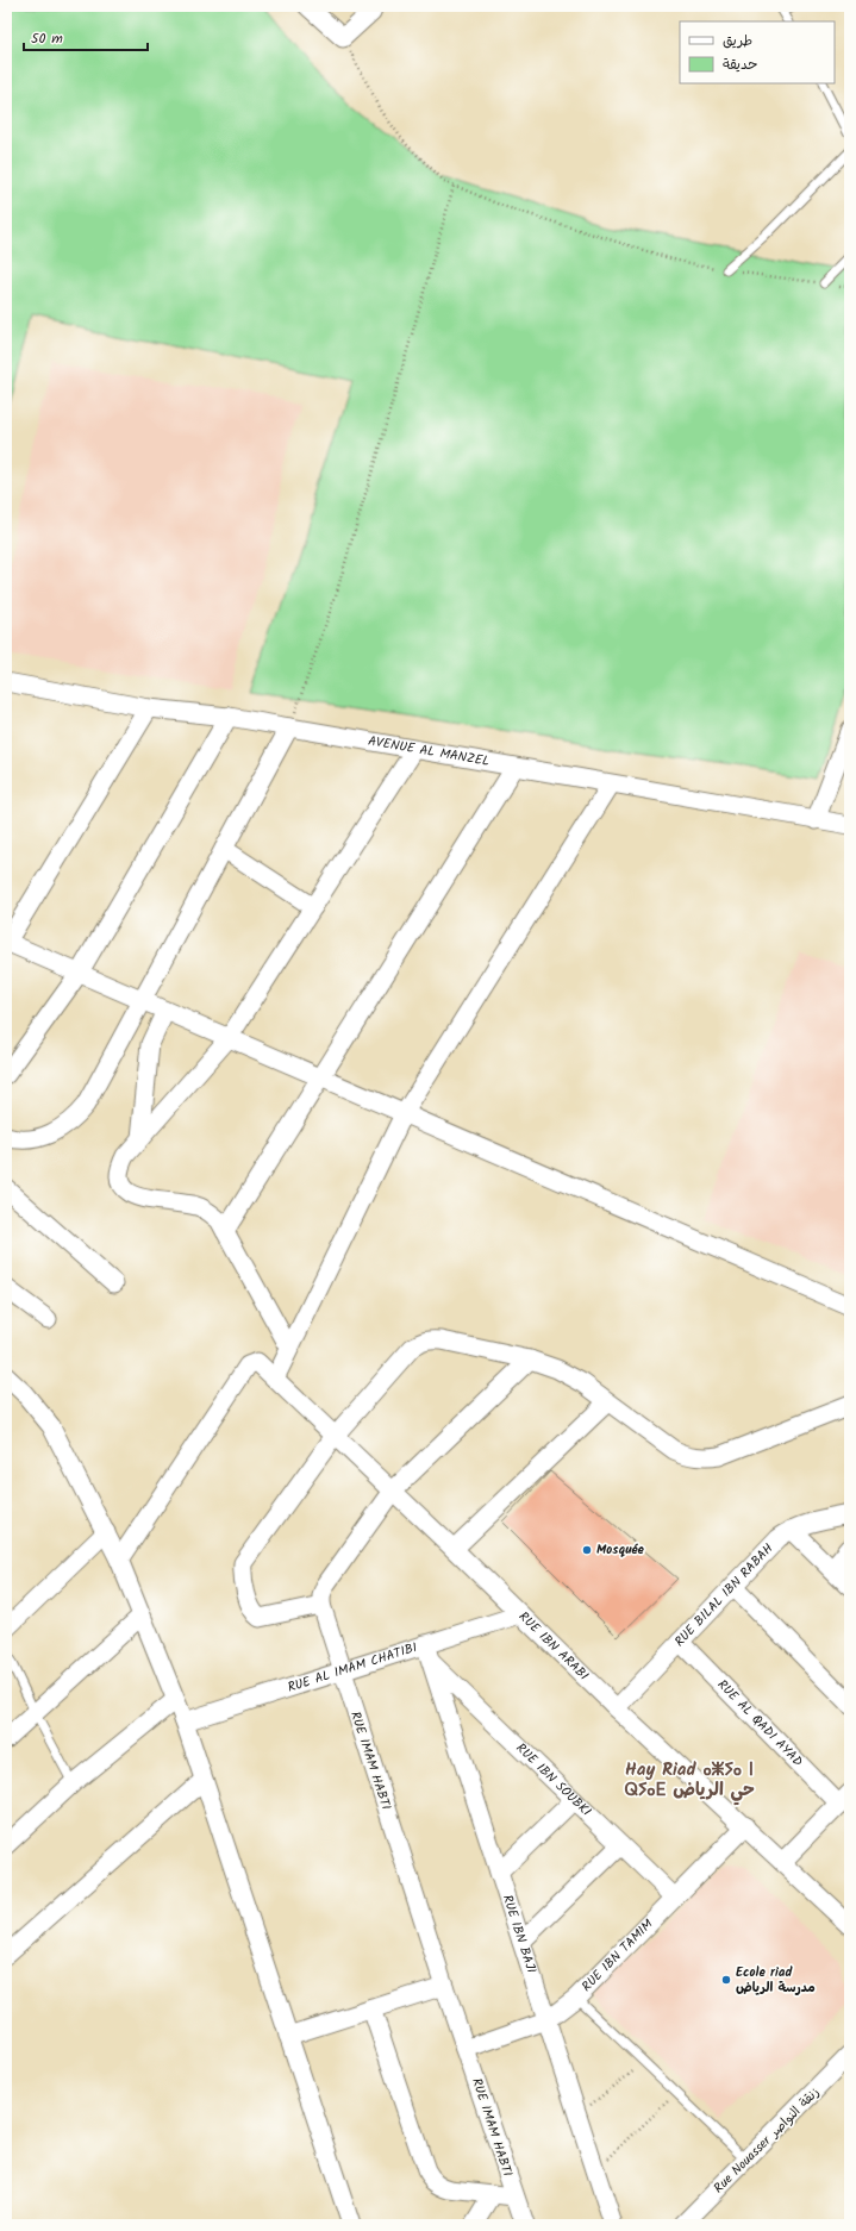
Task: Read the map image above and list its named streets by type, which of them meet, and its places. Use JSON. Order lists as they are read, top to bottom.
{
  "streets": {
    "street": [
      "AVENUE AL MANZEL",
      "RUE BILAL IBN RABAH",
      "RUE IBN ARABI",
      "RUE AL IMAM CHATIBI",
      "RUE AL QADI AYAD",
      "RUE IMAM HABTI",
      "RUE IBN SOUBKI",
      "RUE IBN BAJI",
      "RUE IBN TAMIM",
      "Rue Nouasser زنقة النواصر"
    ]
  },
  "crossings": [
    ["RUE BILAL IBN RABAH", "RUE IBN ARABI"],
    ["RUE BILAL IBN RABAH", "RUE AL QADI AYAD"],
    ["RUE IBN ARABI", "RUE AL IMAM CHATIBI"],
    ["RUE IBN ARABI", "RUE IBN TAMIM"],
    ["RUE AL IMAM CHATIBI", "RUE IMAM HABTI"],
    ["RUE AL IMAM CHATIBI", "RUE IBN BAJI"],
    ["RUE IMAM HABTI", "RUE IBN TAMIM"],
    ["RUE IBN SOUBKI", "RUE IBN BAJI"],
    ["RUE IBN SOUBKI", "RUE IBN TAMIM"],
    ["RUE IBN BAJI", "RUE IBN TAMIM"]
  ],
  "districts": ["Hay Riad ⴰⵥⵢⴰ ⵏ ⵕⵢⴰⴹ حي الرياض"],
  "places": ["Mosquée", "Ecole riad مدرسة الرياض"],
  "legend": ["طريق", "حديقة"],
  "scale_bar": "50 m"
}
